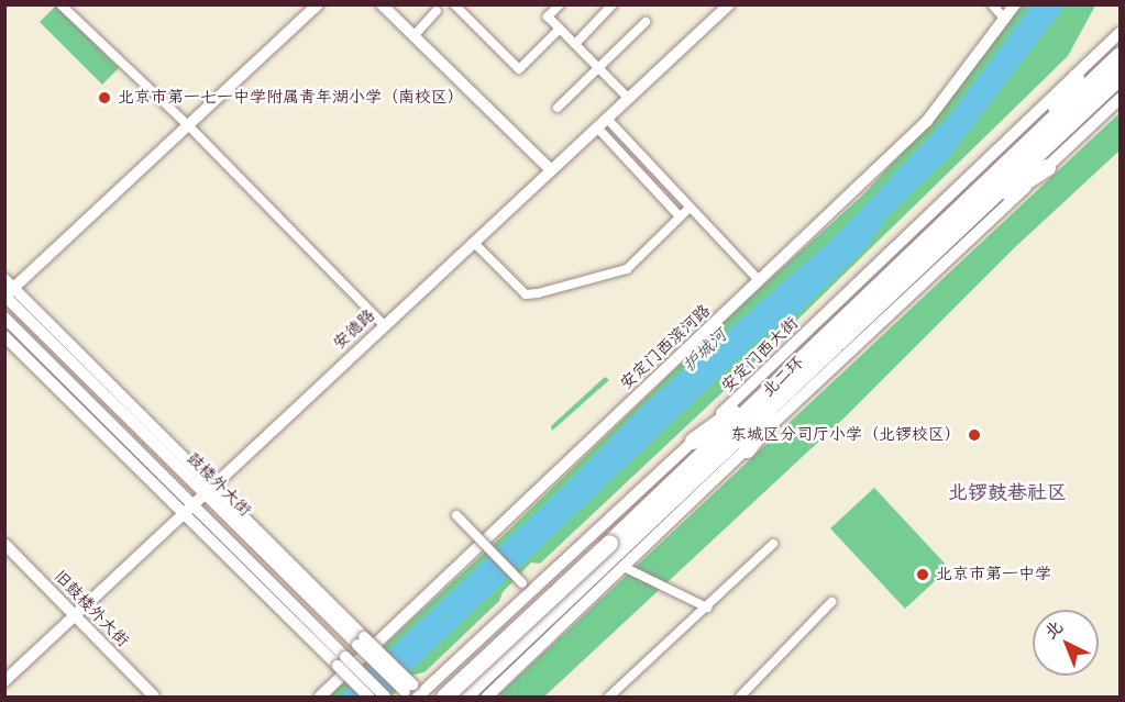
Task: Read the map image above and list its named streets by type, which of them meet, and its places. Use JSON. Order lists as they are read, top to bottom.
{
  "streets": {
    "highway": ["北二环"],
    "street": [
      "安德路",
      "安定门西滨河路",
      "安定门西大街",
      "鼓楼外大街",
      "旧鼓楼外大街"
    ]
  },
  "crossings": [
    ["安德路", "鼓楼外大街"],
    ["安德路", "旧鼓楼外大街"],
    ["安定门西大街", "鼓楼外大街"]
  ],
  "districts": ["北锣鼓巷社区"],
  "water": ["护城河"],
  "places": ["北京市第一七一中学附属青年湖小学（南校区）", "东城区分司厅小学（北锣校区）", "北京市第一中学"],
  "north": "top left"
}
